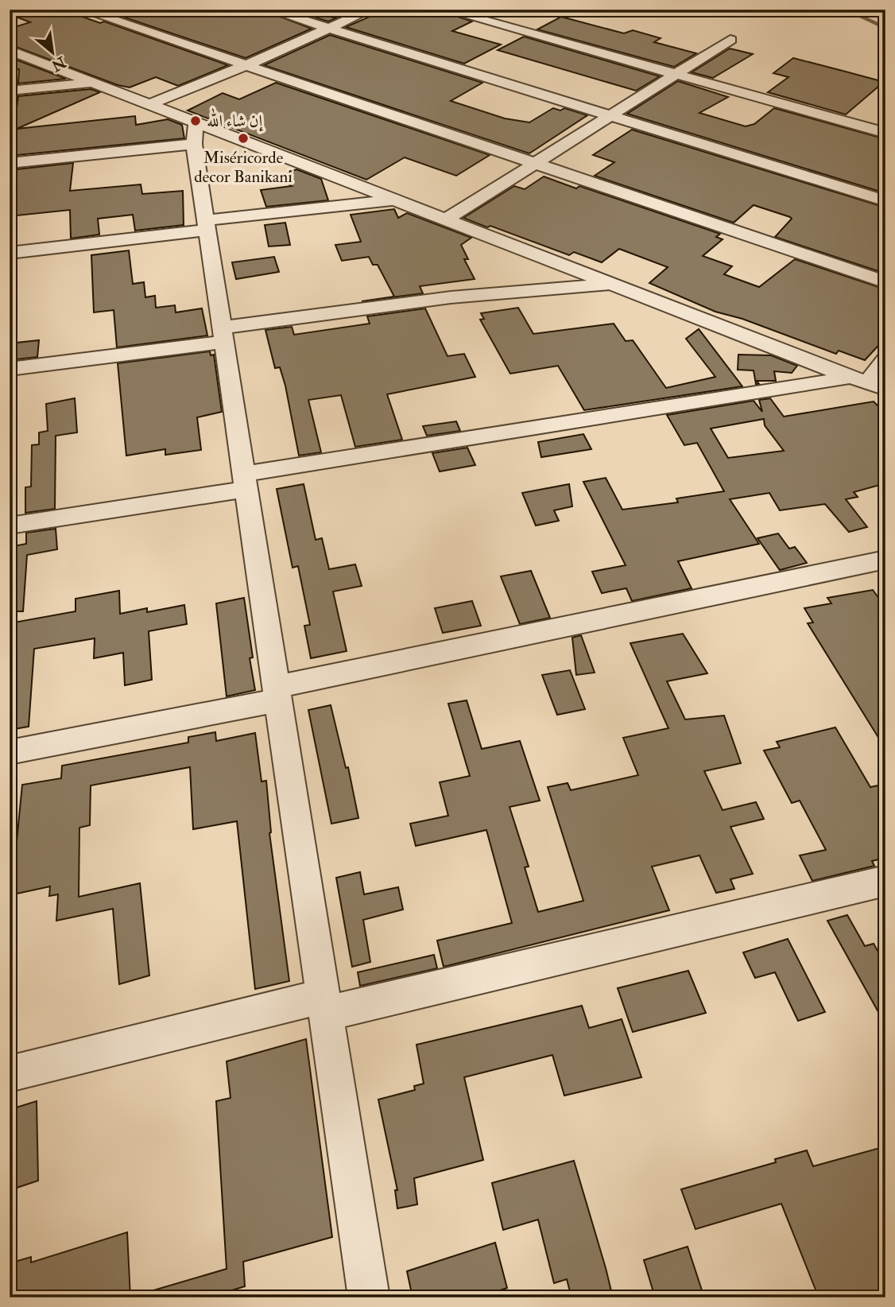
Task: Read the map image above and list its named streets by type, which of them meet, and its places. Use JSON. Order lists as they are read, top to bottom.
{
  "places": ["إن شاء الله", "Miséricorde decor Banikani"],
  "north": "bottom right"
}
